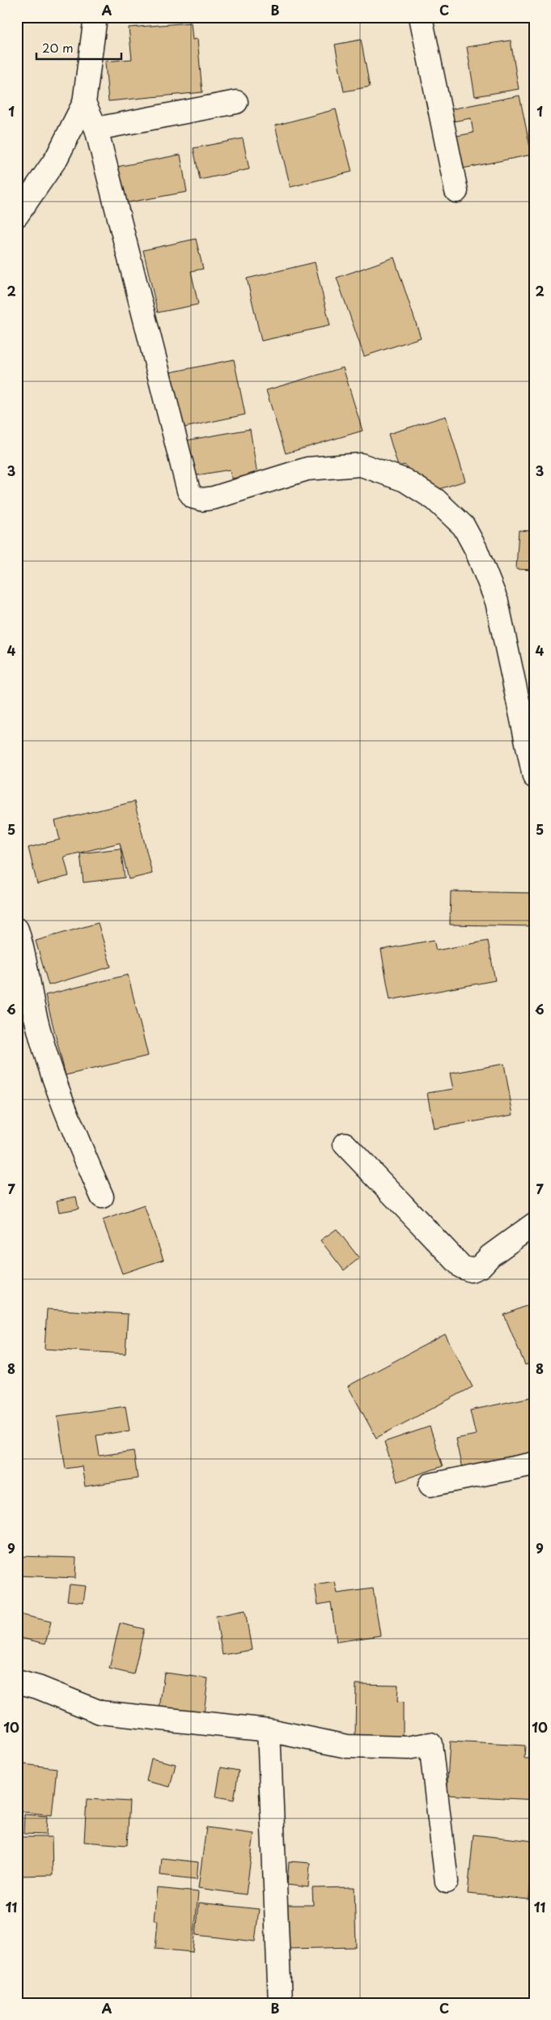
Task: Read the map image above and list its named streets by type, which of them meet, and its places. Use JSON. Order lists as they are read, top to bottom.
{
  "scale_bar": "20 m",
  "grid": {
    "columns": ["A", "B", "C"],
    "rows": [
      "1",
      "2",
      "3",
      "4",
      "5",
      "6",
      "7",
      "8",
      "9",
      "10",
      "11"
    ]
  }
}
